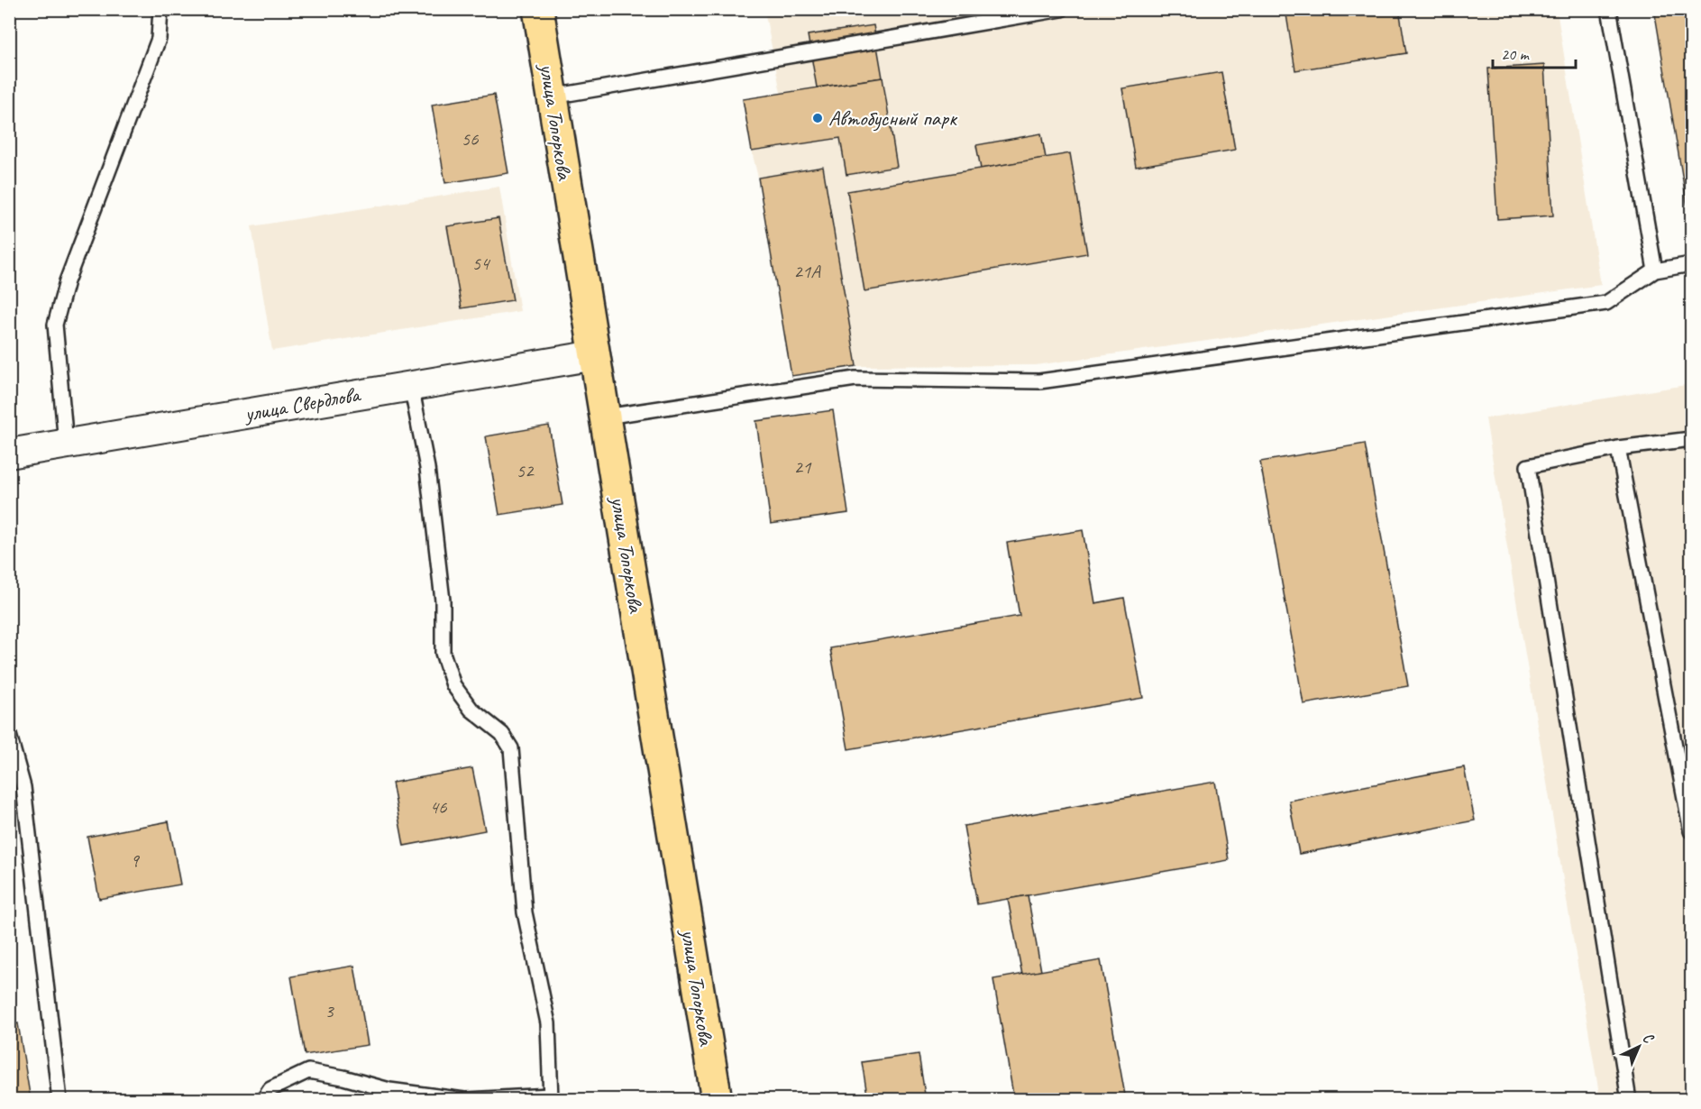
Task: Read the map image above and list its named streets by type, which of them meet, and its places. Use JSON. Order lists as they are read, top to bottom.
{
  "streets": {
    "highway": ["улица Топоркова"],
    "street": ["улица Свердлова"]
  },
  "crossings": [
    ["улица Топоркова", "улица Свердлова"]
  ],
  "places": ["Автобусный парк"],
  "house_numbers": [
    "56",
    "54",
    "21А",
    "21",
    "52",
    "46",
    "9",
    "3"
  ],
  "scale_bar": "20 m",
  "north": "top right"
}
